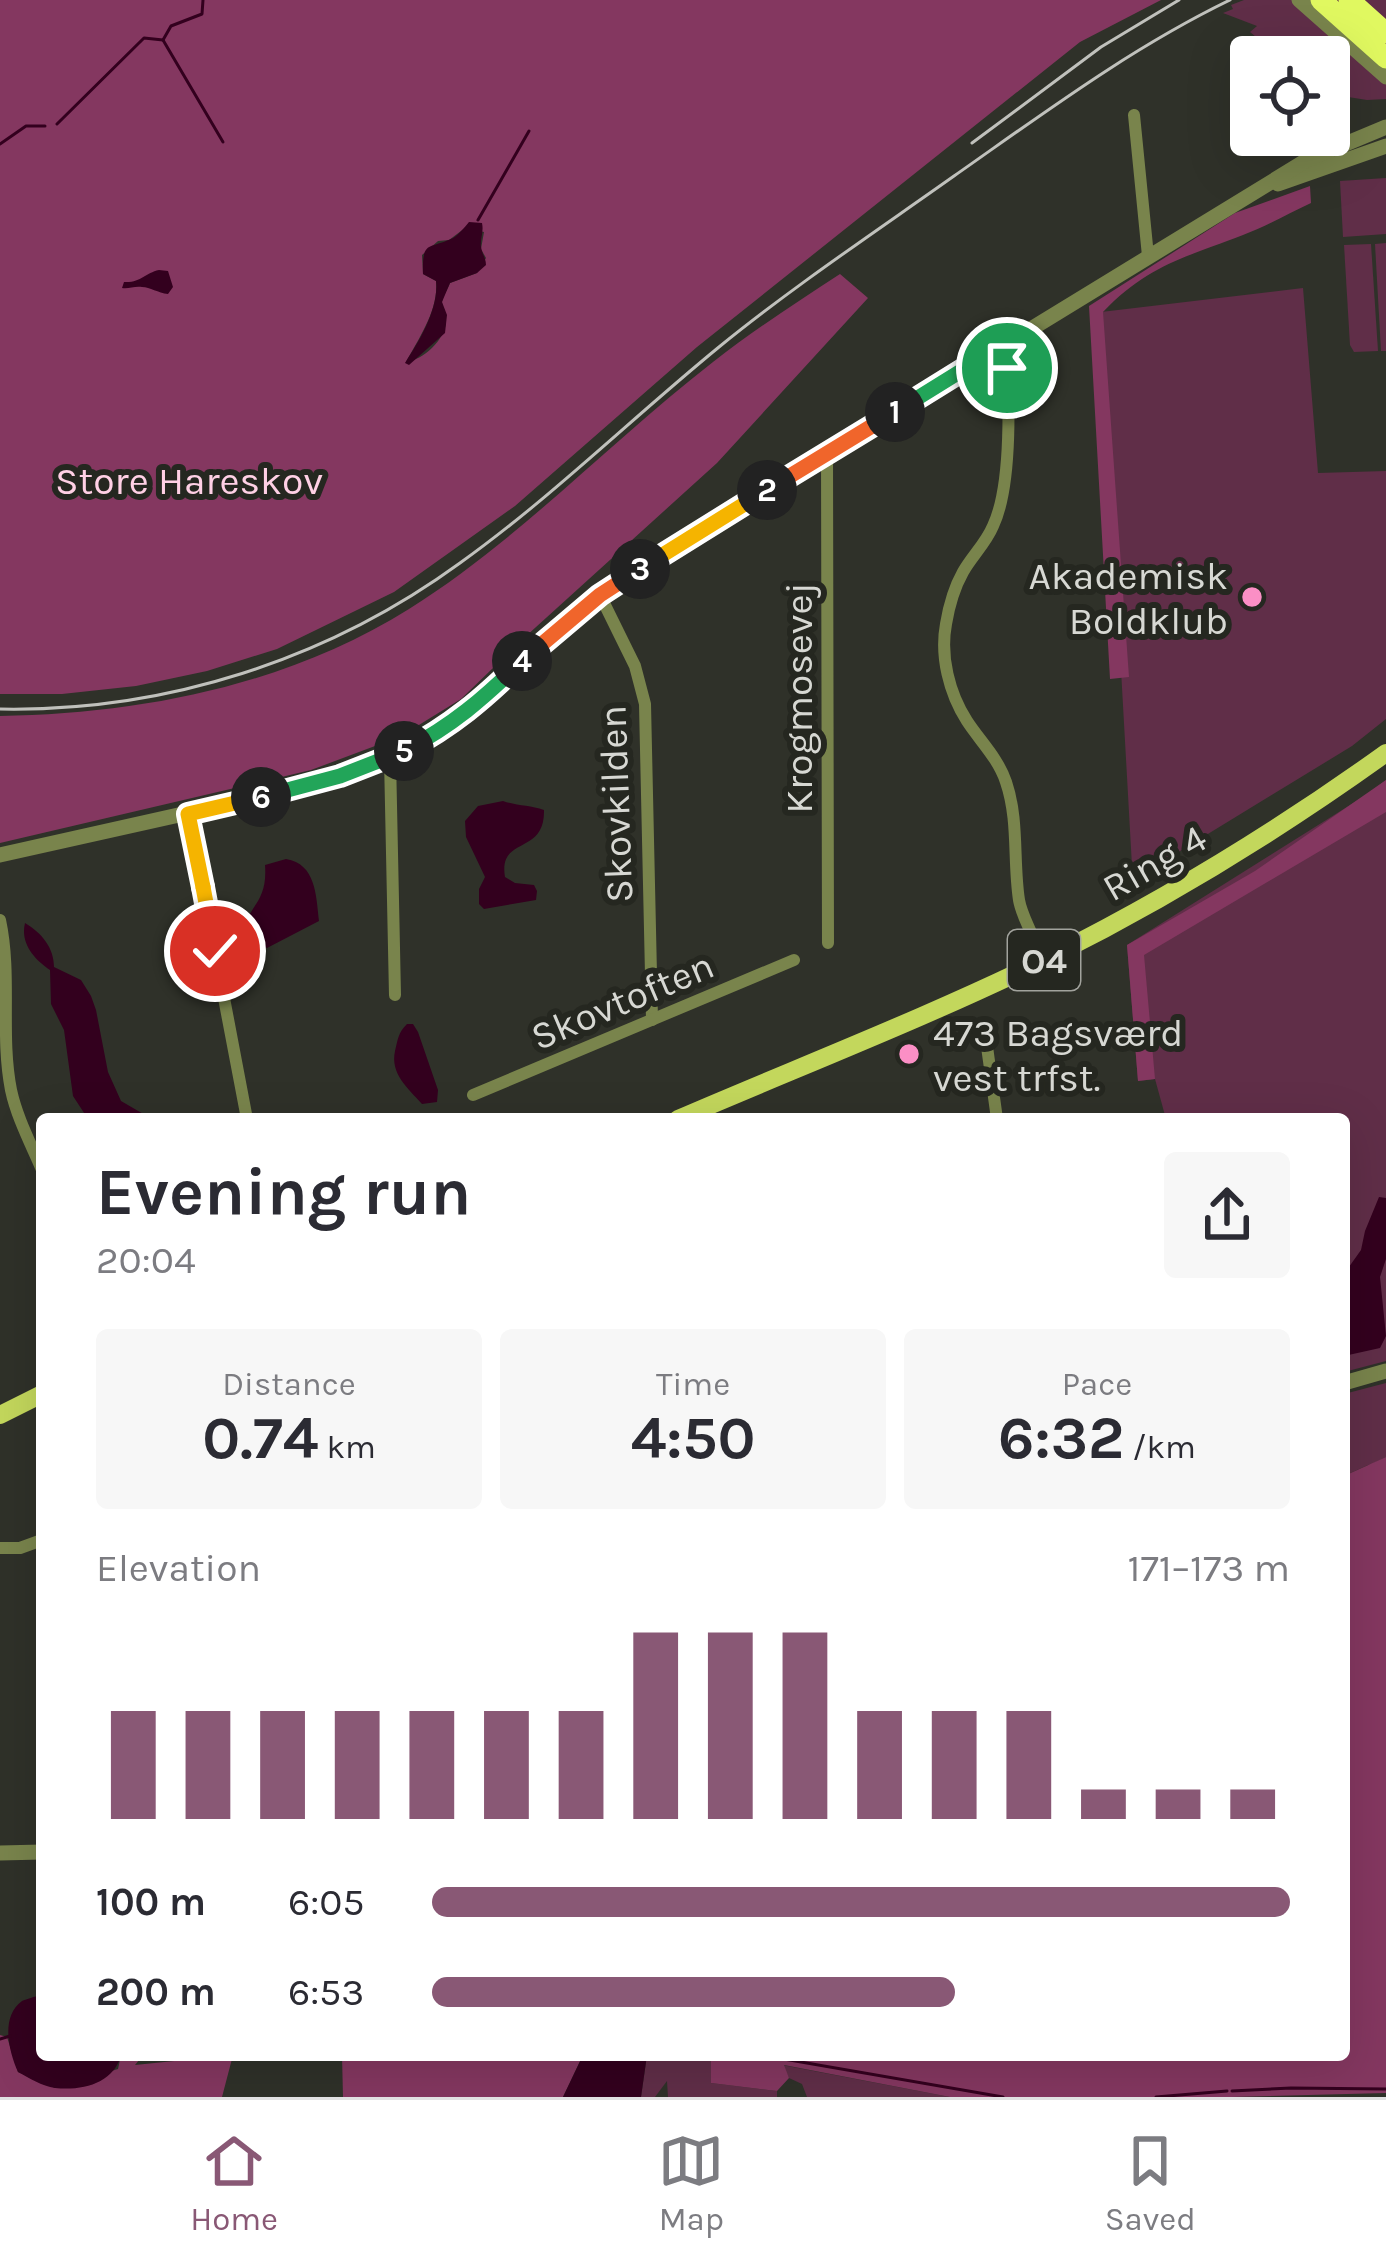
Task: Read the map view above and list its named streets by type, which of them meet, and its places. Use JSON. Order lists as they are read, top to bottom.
{
  "streets": {
    "main road": ["Ring 4", "O4"],
    "street": ["Krogmosevej", "Skovkilden", "Skovtoften"]
  },
  "crossings": [
    ["Skovkilden", "Skovtoften"]
  ],
  "parks": ["Store Hareskov"],
  "places": ["Akademisk Boldklub", "473 Bagsværd vest trfst."],
  "page": {
    "pins": [
      "1",
      "2",
      "3",
      "4",
      "5",
      "6"
    ],
    "heading": ["Evening run", "20:04"],
    "stats": [
      ["Distance", "0.74 km"],
      ["Time", "4:50"],
      ["Pace", "6:32 /km"]
    ],
    "chart": ["Elevation", "171–173 m"],
    "list": [
      {
        "name": "100 m",
        "note": "6:05"
      },
      {
        "name": "200 m",
        "note": "6:53"
      }
    ],
    "tabs": ["Home", "Map", "Saved"]
  }
}
